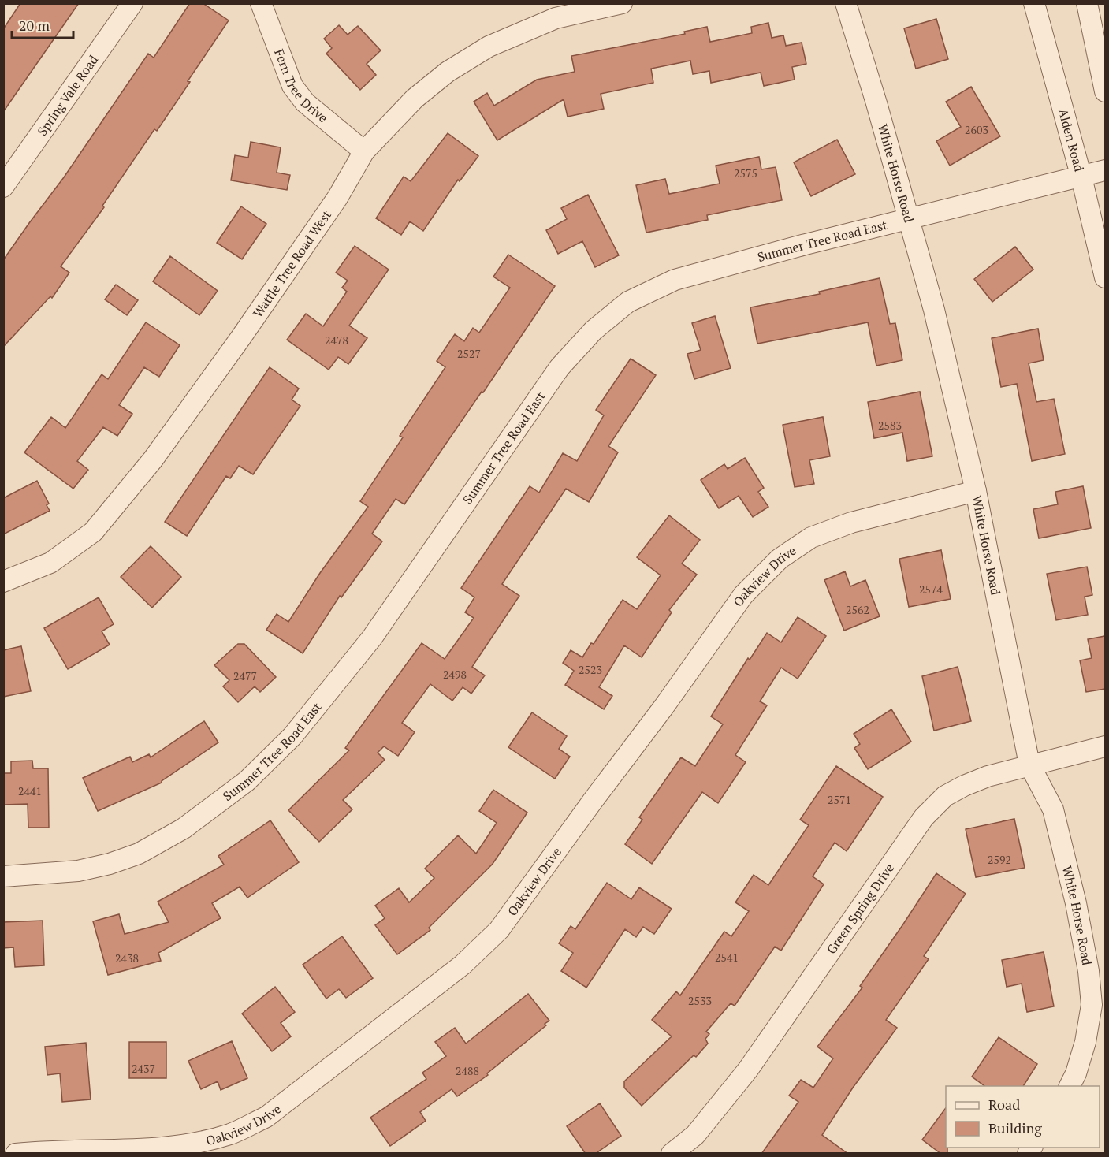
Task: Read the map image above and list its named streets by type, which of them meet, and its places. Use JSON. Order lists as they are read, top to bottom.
{
  "streets": {
    "street": [
      "Fern Tree Drive",
      "Spring Vale Road",
      "Alden Road",
      "White Horse Road",
      "Summer Tree Road East",
      "Wattle Tree Road West",
      "Oakview Drive",
      "Green Spring Drive"
    ]
  },
  "crossings": [
    ["Fern Tree Drive", "Wattle Tree Road West"],
    ["Alden Road", "Summer Tree Road East"],
    ["White Horse Road", "Summer Tree Road East"],
    ["White Horse Road", "Oakview Drive"],
    ["White Horse Road", "Green Spring Drive"]
  ],
  "house_numbers": [
    "2603",
    "2575",
    "2478",
    "2527",
    "2583",
    "2574",
    "2562",
    "2523",
    "2498",
    "2477",
    "2441",
    "2571",
    "2592",
    "2541",
    "2438",
    "2533",
    "2437",
    "2488"
  ],
  "legend": ["Road", "Building"],
  "scale_bar": "20 m"
}
